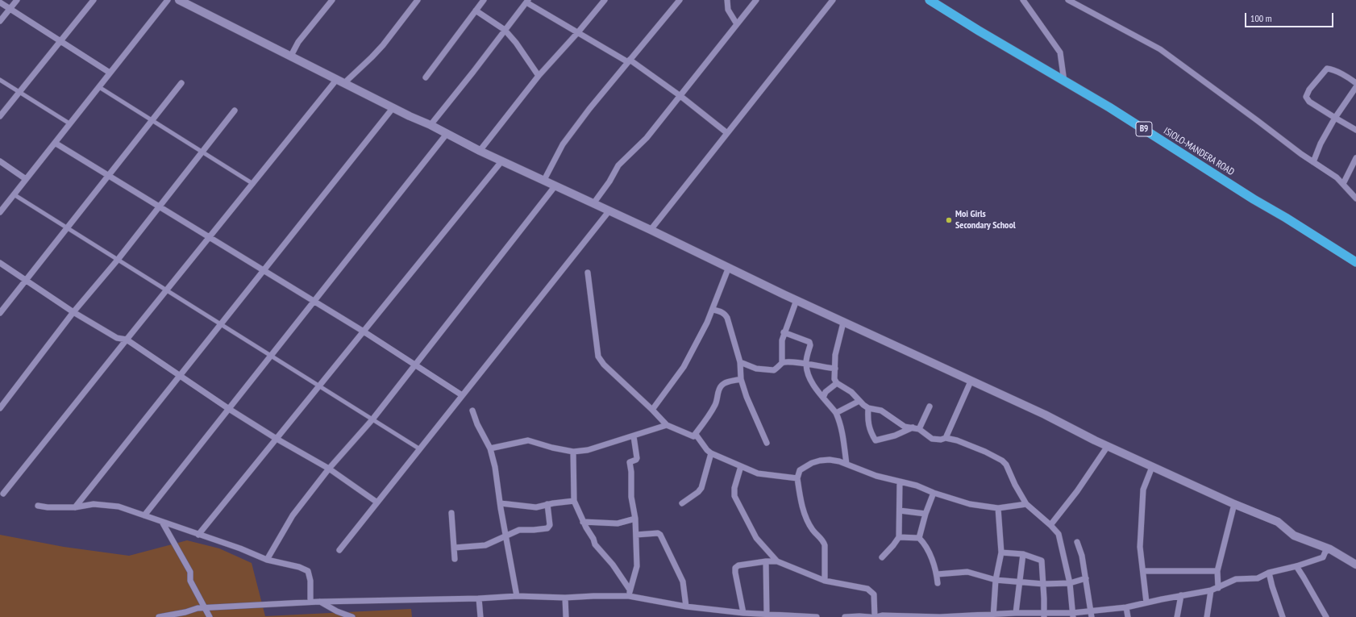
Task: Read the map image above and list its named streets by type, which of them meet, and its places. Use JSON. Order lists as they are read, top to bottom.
{
  "streets": {
    "highway": ["B9", "ISIOLO-MANDERA ROAD"]
  },
  "places": ["Moi Girls Secondary School"],
  "scale_bar": "100 m"
}
